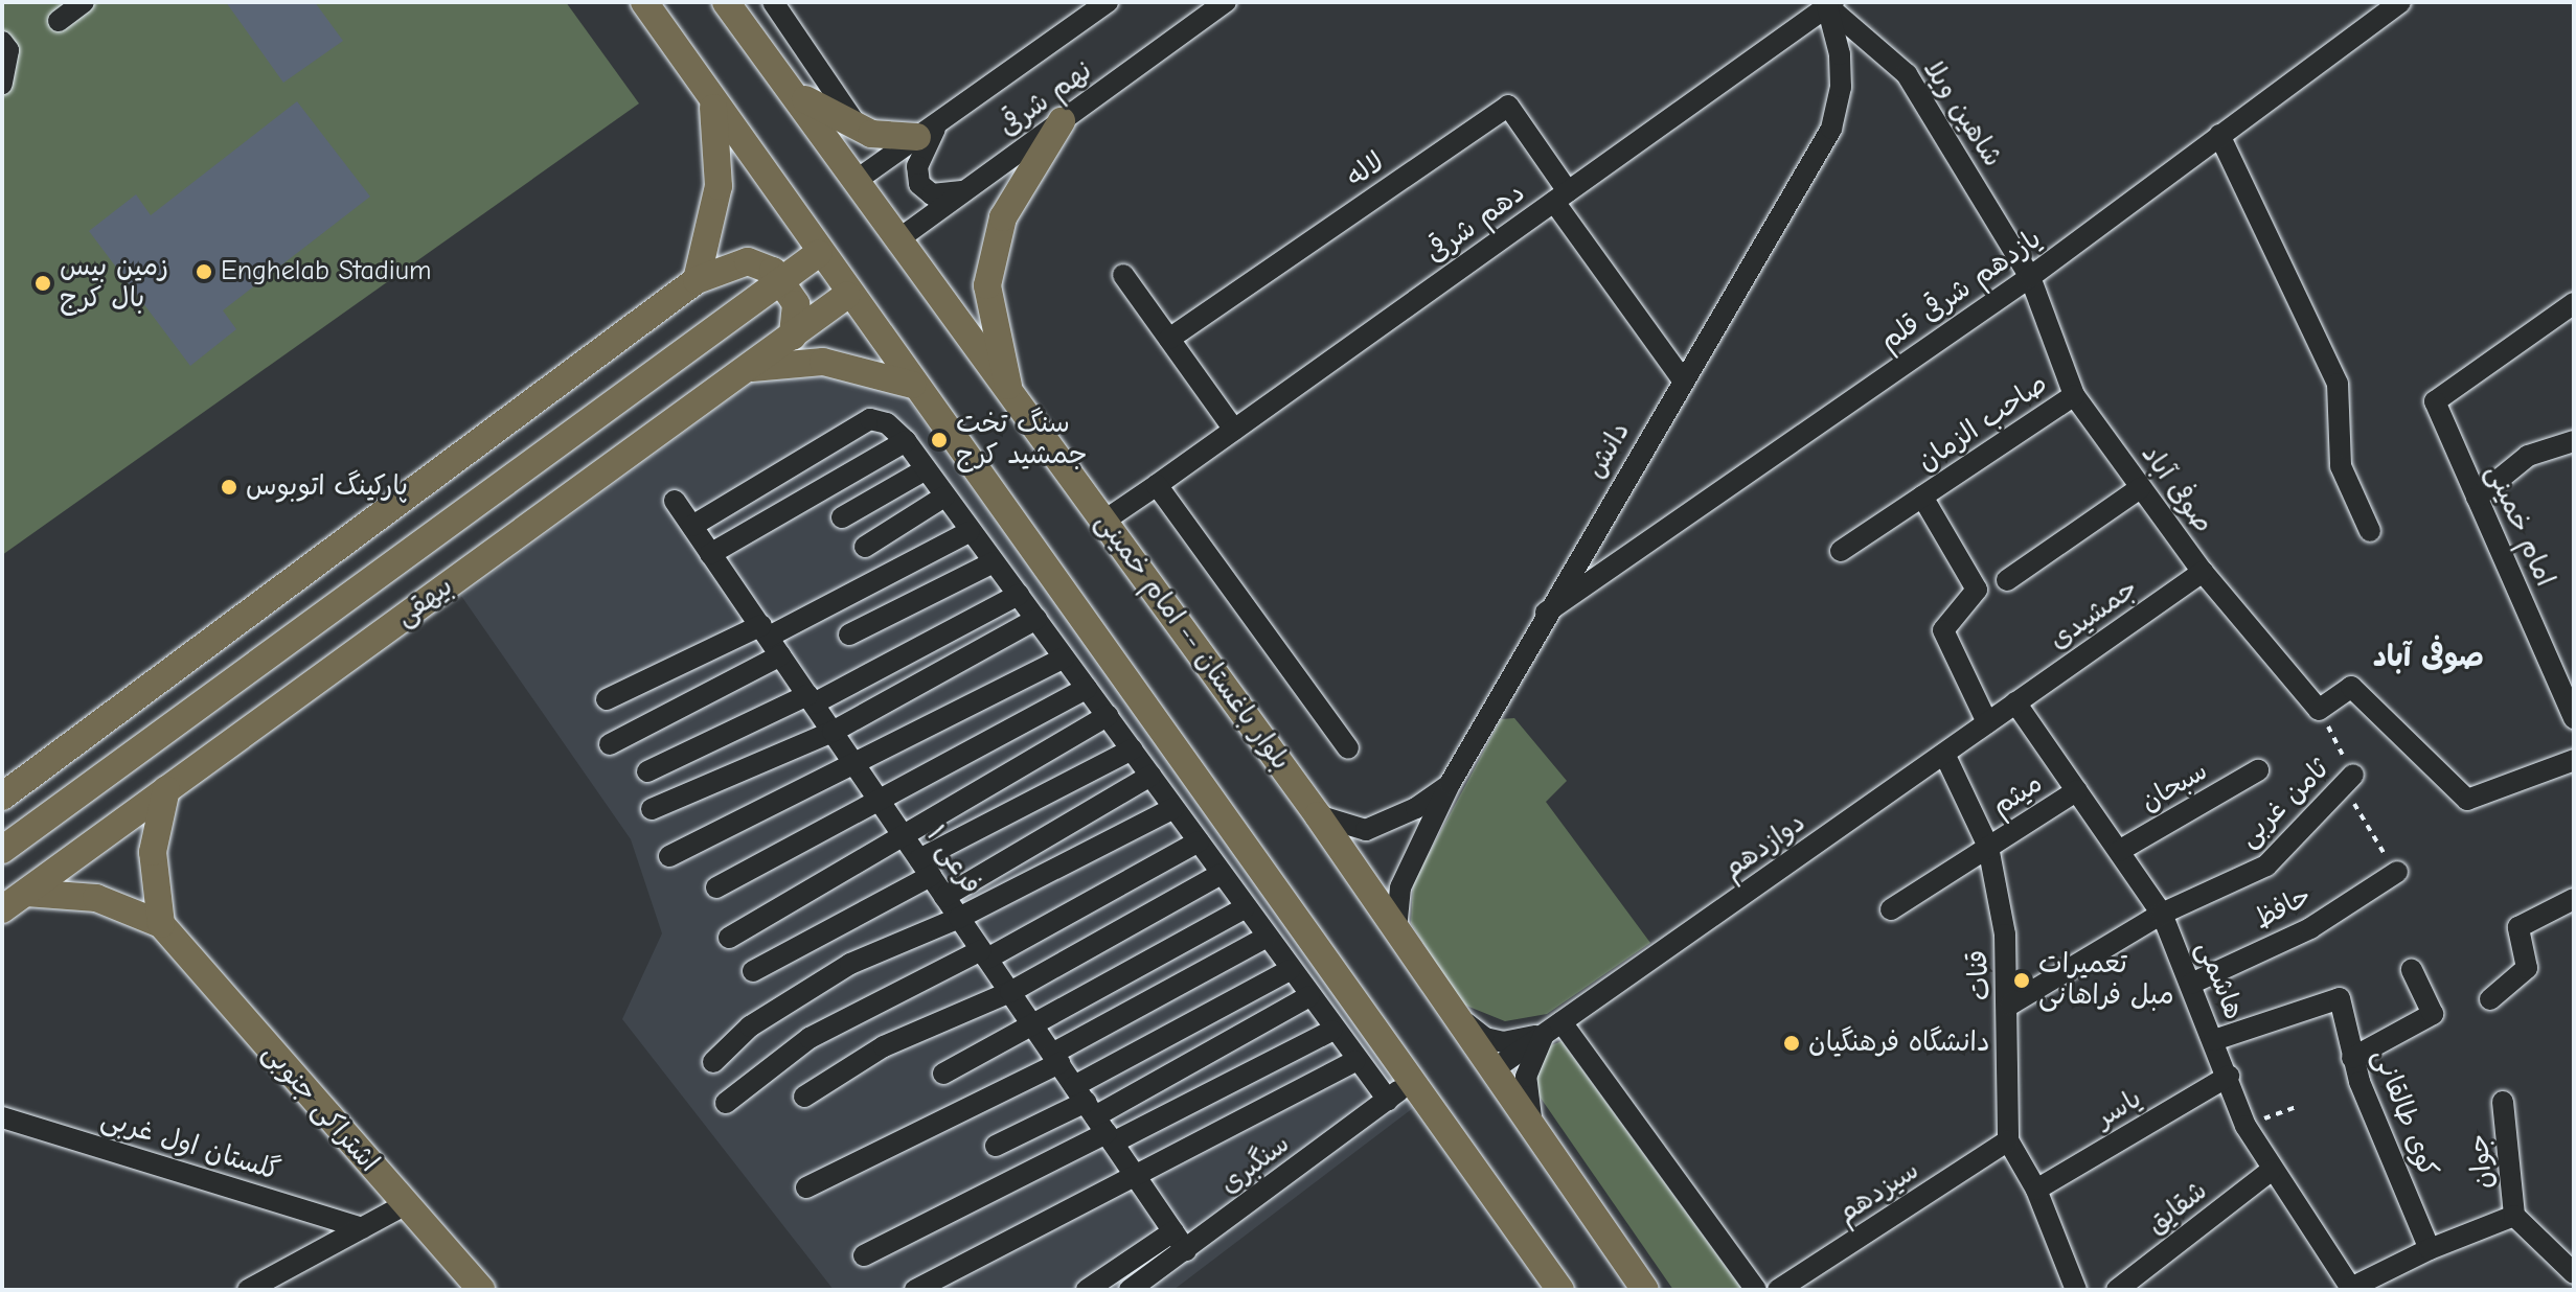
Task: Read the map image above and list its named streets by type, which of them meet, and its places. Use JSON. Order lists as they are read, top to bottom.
{
  "streets": {
    "main road": ["بیهقی", "بلوار باغستان -- امام خمینی", "اشتراکی جنوبی"],
    "street": [
      "نهم شرقی",
      "شاهین ویلا",
      "لاله",
      "دهم شرقی",
      "یازدهم شرقی قلم",
      "صاحب الزمان",
      "دانش",
      "صوفی آباد",
      "امام خمینی",
      "جمشیدی",
      "سبحان",
      "میثم",
      "ثامن غربی",
      "دوازدهم",
      "۱ فرعی",
      "حافظ",
      "قنات",
      "هاشمی",
      "یاسر",
      "کوی طالقانی",
      "گلستان اول غربی",
      "جوان",
      "سنگبری",
      "سیزدهم",
      "شقایق"
    ]
  },
  "crossings": [
    ["نهم شرقی", "بلوار باغستان -- امام خمینی"],
    ["شاهین ویلا", "دهم شرقی"],
    ["شاهین ویلا", "یازدهم شرقی قلم"],
    ["شاهین ویلا", "دانش"],
    ["شاهین ویلا", "صوفی آباد"],
    ["لاله", "دهم شرقی"],
    ["دهم شرقی", "دانش"],
    ["دهم شرقی", "بلوار باغستان -- امام خمینی"],
    ["یازدهم شرقی قلم", "دانش"],
    ["یازدهم شرقی قلم", "صوفی آباد"],
    ["صاحب الزمان", "صوفی آباد"],
    ["صاحب الزمان", "دوازدهم"],
    ["دانش", "بلوار باغستان -- امام خمینی"],
    ["صوفی آباد", "جمشیدی"],
    ["بیهقی", "اشتراکی جنوبی"],
    ["جمشیدی", "دوازدهم"],
    ["جمشیدی", "هاشمی"],
    ["بلوار باغستان -- امام خمینی", "دوازدهم"],
    ["سبحان", "هاشمی"],
    ["میثم", "قنات"],
    ["میثم", "هاشمی"],
    ["ثامن غربی", "قنات"],
    ["ثامن غربی", "هاشمی"],
    ["دوازدهم", "قنات"],
    ["دوازدهم", "هاشمی"],
    ["۱ فرعی", "سنگبری"],
    ["حافظ", "هاشمی"],
    ["قنات", "سیزدهم"],
    ["هاشمی", "یاسر"],
    ["هاشمی", "کوی طالقانی"],
    ["هاشمی", "شقایق"]
  ],
  "districts": ["صوفی آباد"],
  "places": [
    "Enghelab Stadium",
    "زمین بیس بال کرج",
    "سنگ تخت جمشید کرج",
    "پارکینگ اتوبوس",
    "تعمیرات مبل فراهانی",
    "دانشگاه فرهنگیان"
  ]
}
